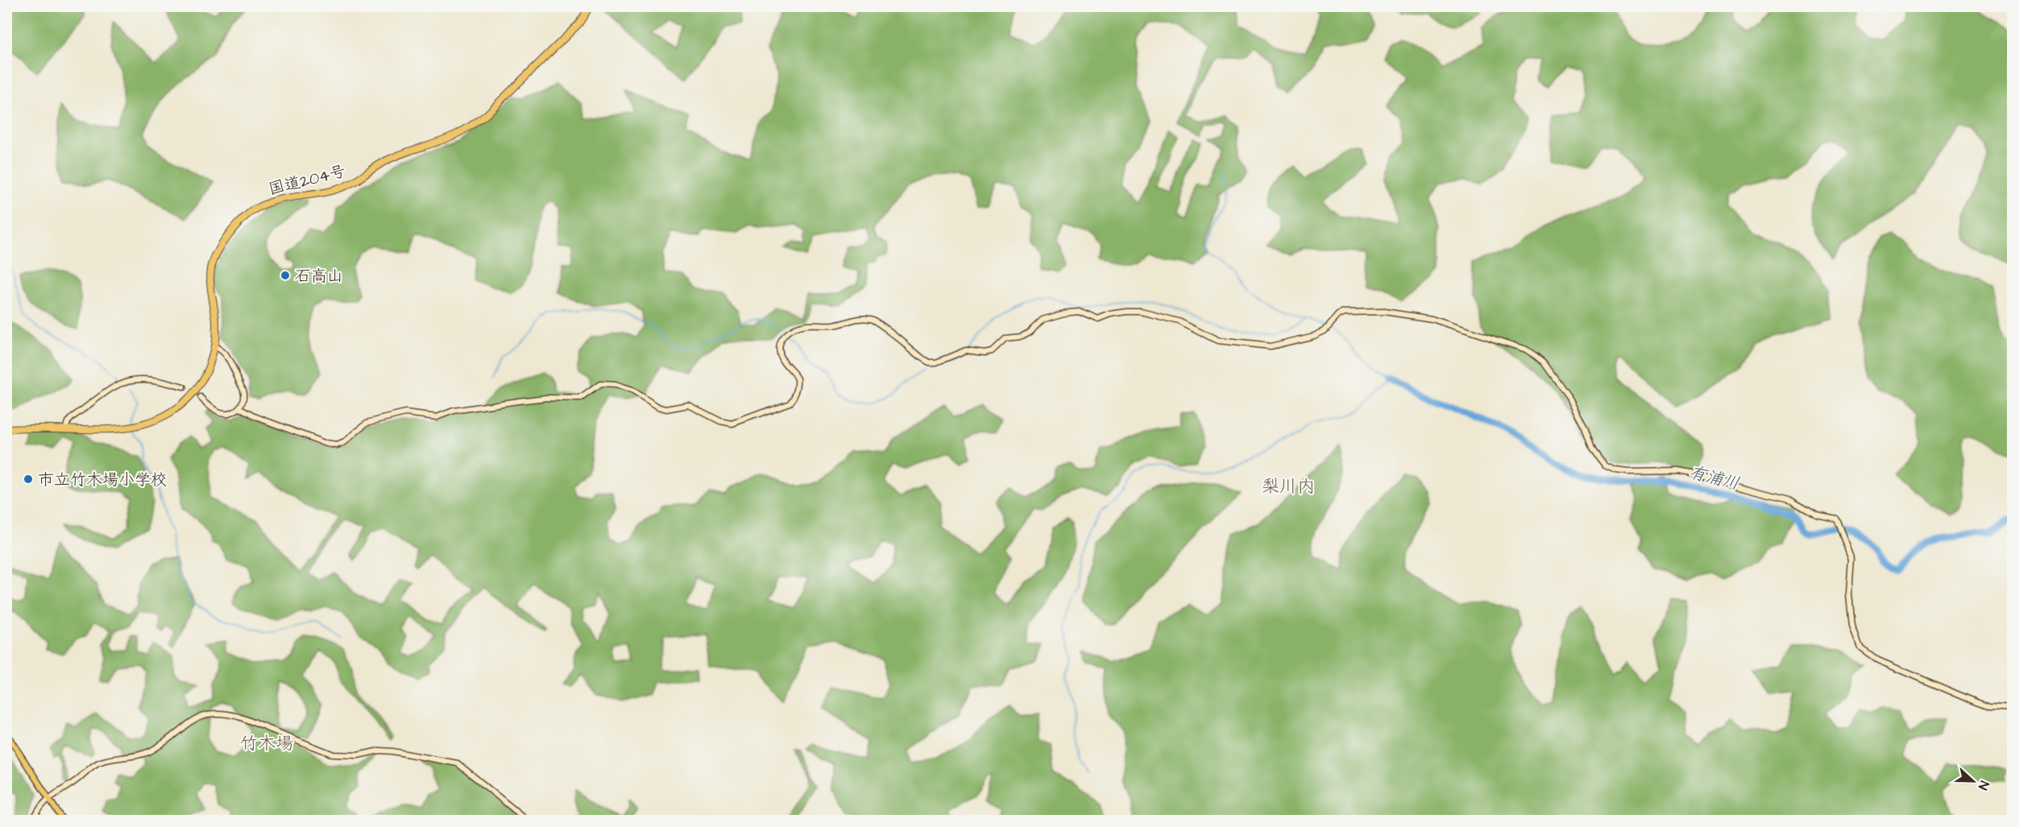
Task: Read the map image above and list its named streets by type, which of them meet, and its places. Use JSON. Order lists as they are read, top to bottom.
{
  "streets": {
    "highway": ["国道204号"]
  },
  "districts": ["梨川内", "竹木場"],
  "water": ["有浦川"],
  "places": ["石高山", "市立竹木場小学校"],
  "north": "right"
}
